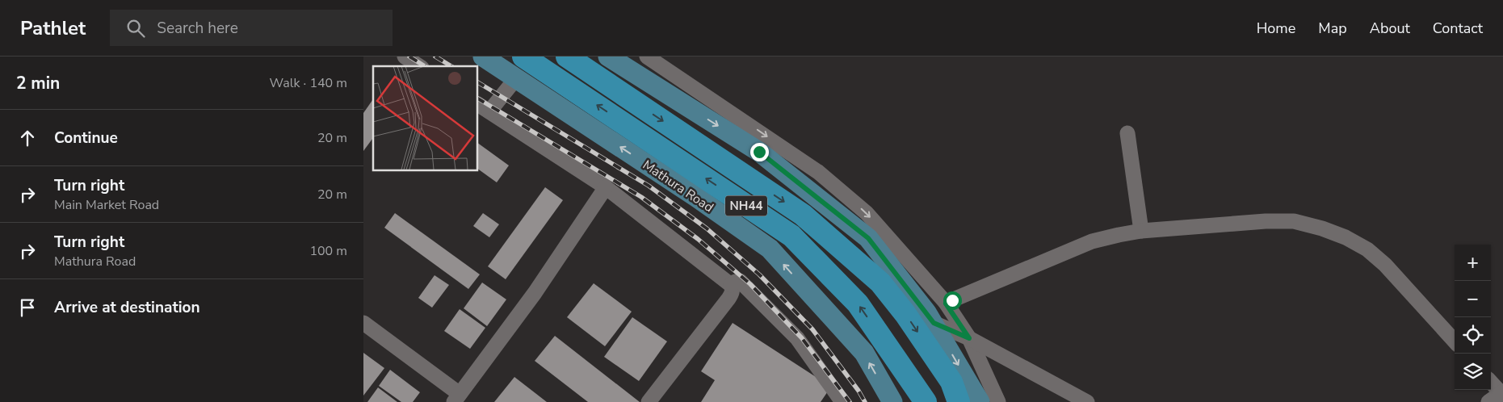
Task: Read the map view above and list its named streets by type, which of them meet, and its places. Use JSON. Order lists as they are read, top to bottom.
{
  "streets": {
    "highway": ["Mathura Road", "NH44"]
  },
  "page": {
    "header": "Pathlet",
    "search": "Search here",
    "nav": [
      "Home",
      "Map",
      "About",
      "Contact"
    ],
    "heading": ["2 min", "Walk · 140 m"],
    "list": [
      ["Continue", "20 m"],
      ["Turn right", "Main Market Road", "20 m"],
      ["Turn right", "Mathura Road", "100 m"],
      "Arrive at destination"
    ],
    "map_buttons": ["+", "−"]
  }
}
